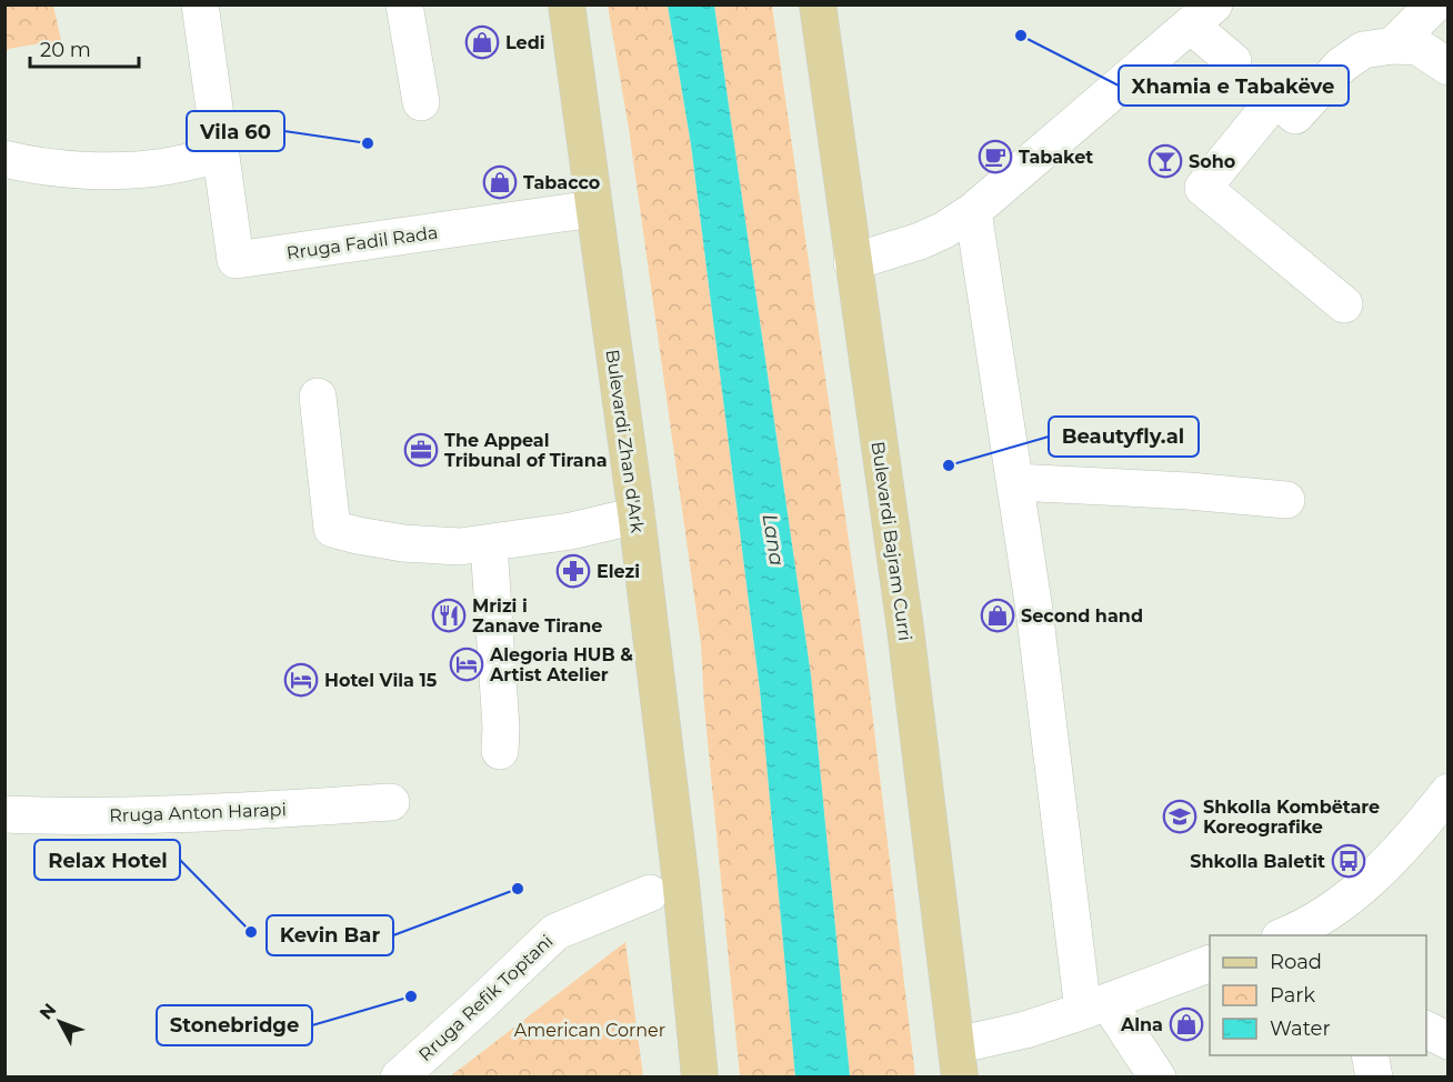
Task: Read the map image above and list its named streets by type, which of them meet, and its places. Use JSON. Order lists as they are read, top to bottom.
{
  "streets": {
    "main road": ["Bulevardi Zhan d'Ark", "Bulevardi Bajram Curri"],
    "street": ["Rruga Fadil Rada", "Rruga Anton Harapi", "Rruga Refik Toptani"]
  },
  "crossings": [
    ["Rruga Fadil Rada", "Bulevardi Zhan d'Ark"]
  ],
  "water": ["Lana"],
  "parks": ["American Corner"],
  "places": {
    "other": [
      "Xhamia e Tabakëve",
      "Vila 60",
      "Beautyfly.al",
      "Kevin Bar",
      "Relax Hotel",
      "Stonebridge"
    ],
    "shop": [
      "Ledi",
      "Tabacco",
      "Second hand",
      "Alna"
    ],
    "cafe": ["Tabaket"],
    "bar": ["Soho"],
    "office": ["The Appeal Tribunal of Tirana"],
    "pharmacy": ["Elezi"],
    "restaurant": ["Mrizi i Zanave Tirane"],
    "hotel": ["Alegoria HUB & Artist Atelier", "Hotel Vila 15"],
    "school or university": ["Shkolla Kombëtare Koreografike"],
    "bus stop": ["Shkolla Baletit"]
  },
  "legend": ["Road", "Park", "Water"],
  "scale_bar": "20 m",
  "north": "top left"
}
